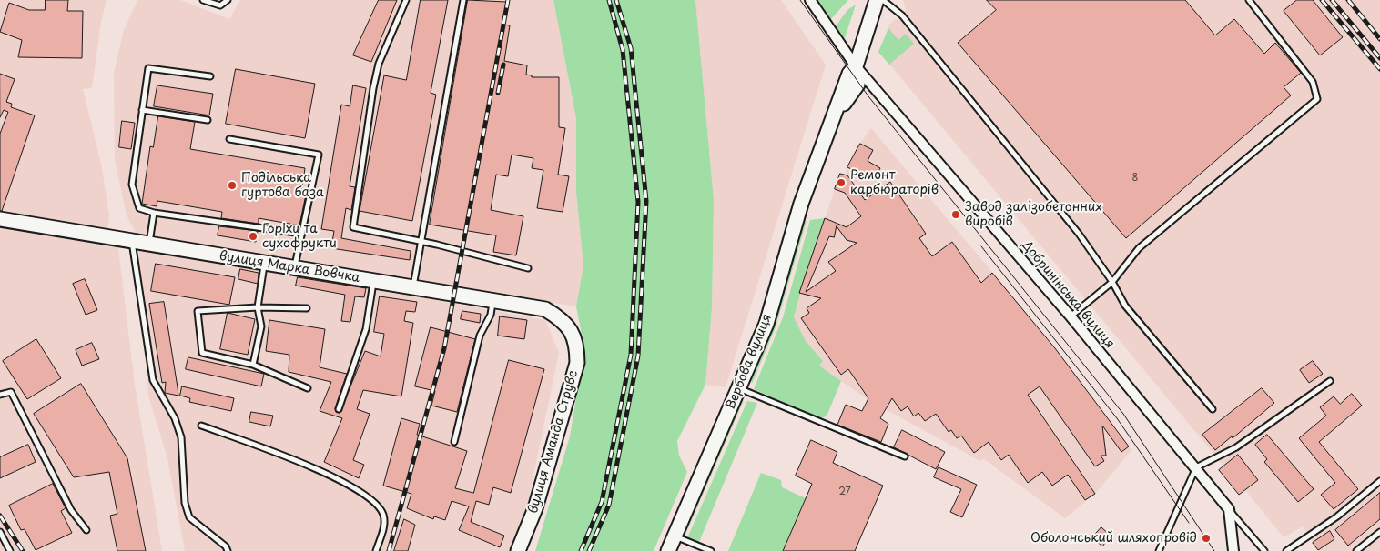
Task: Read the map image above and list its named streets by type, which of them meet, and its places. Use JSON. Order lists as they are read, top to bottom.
{
  "streets": {
    "main road": ["вулиця Марка Вовчка", "Вербова вулиця", "вулиця Аманда Струве"],
    "street": ["Добринінська вулиця"]
  },
  "crossings": [
    ["вулиця Марка Вовчка", "вулиця Аманда Струве"],
    ["Добринінська вулиця", "Вербова вулиця"]
  ],
  "places": [
    "Ремонт карбюраторів",
    "Подільська гуртова база",
    "Завод залізобетонних виробів",
    "Горіхи та сухофрукти",
    "Оболонський шляхопровід"
  ],
  "house_numbers": ["8", "27"]
}
